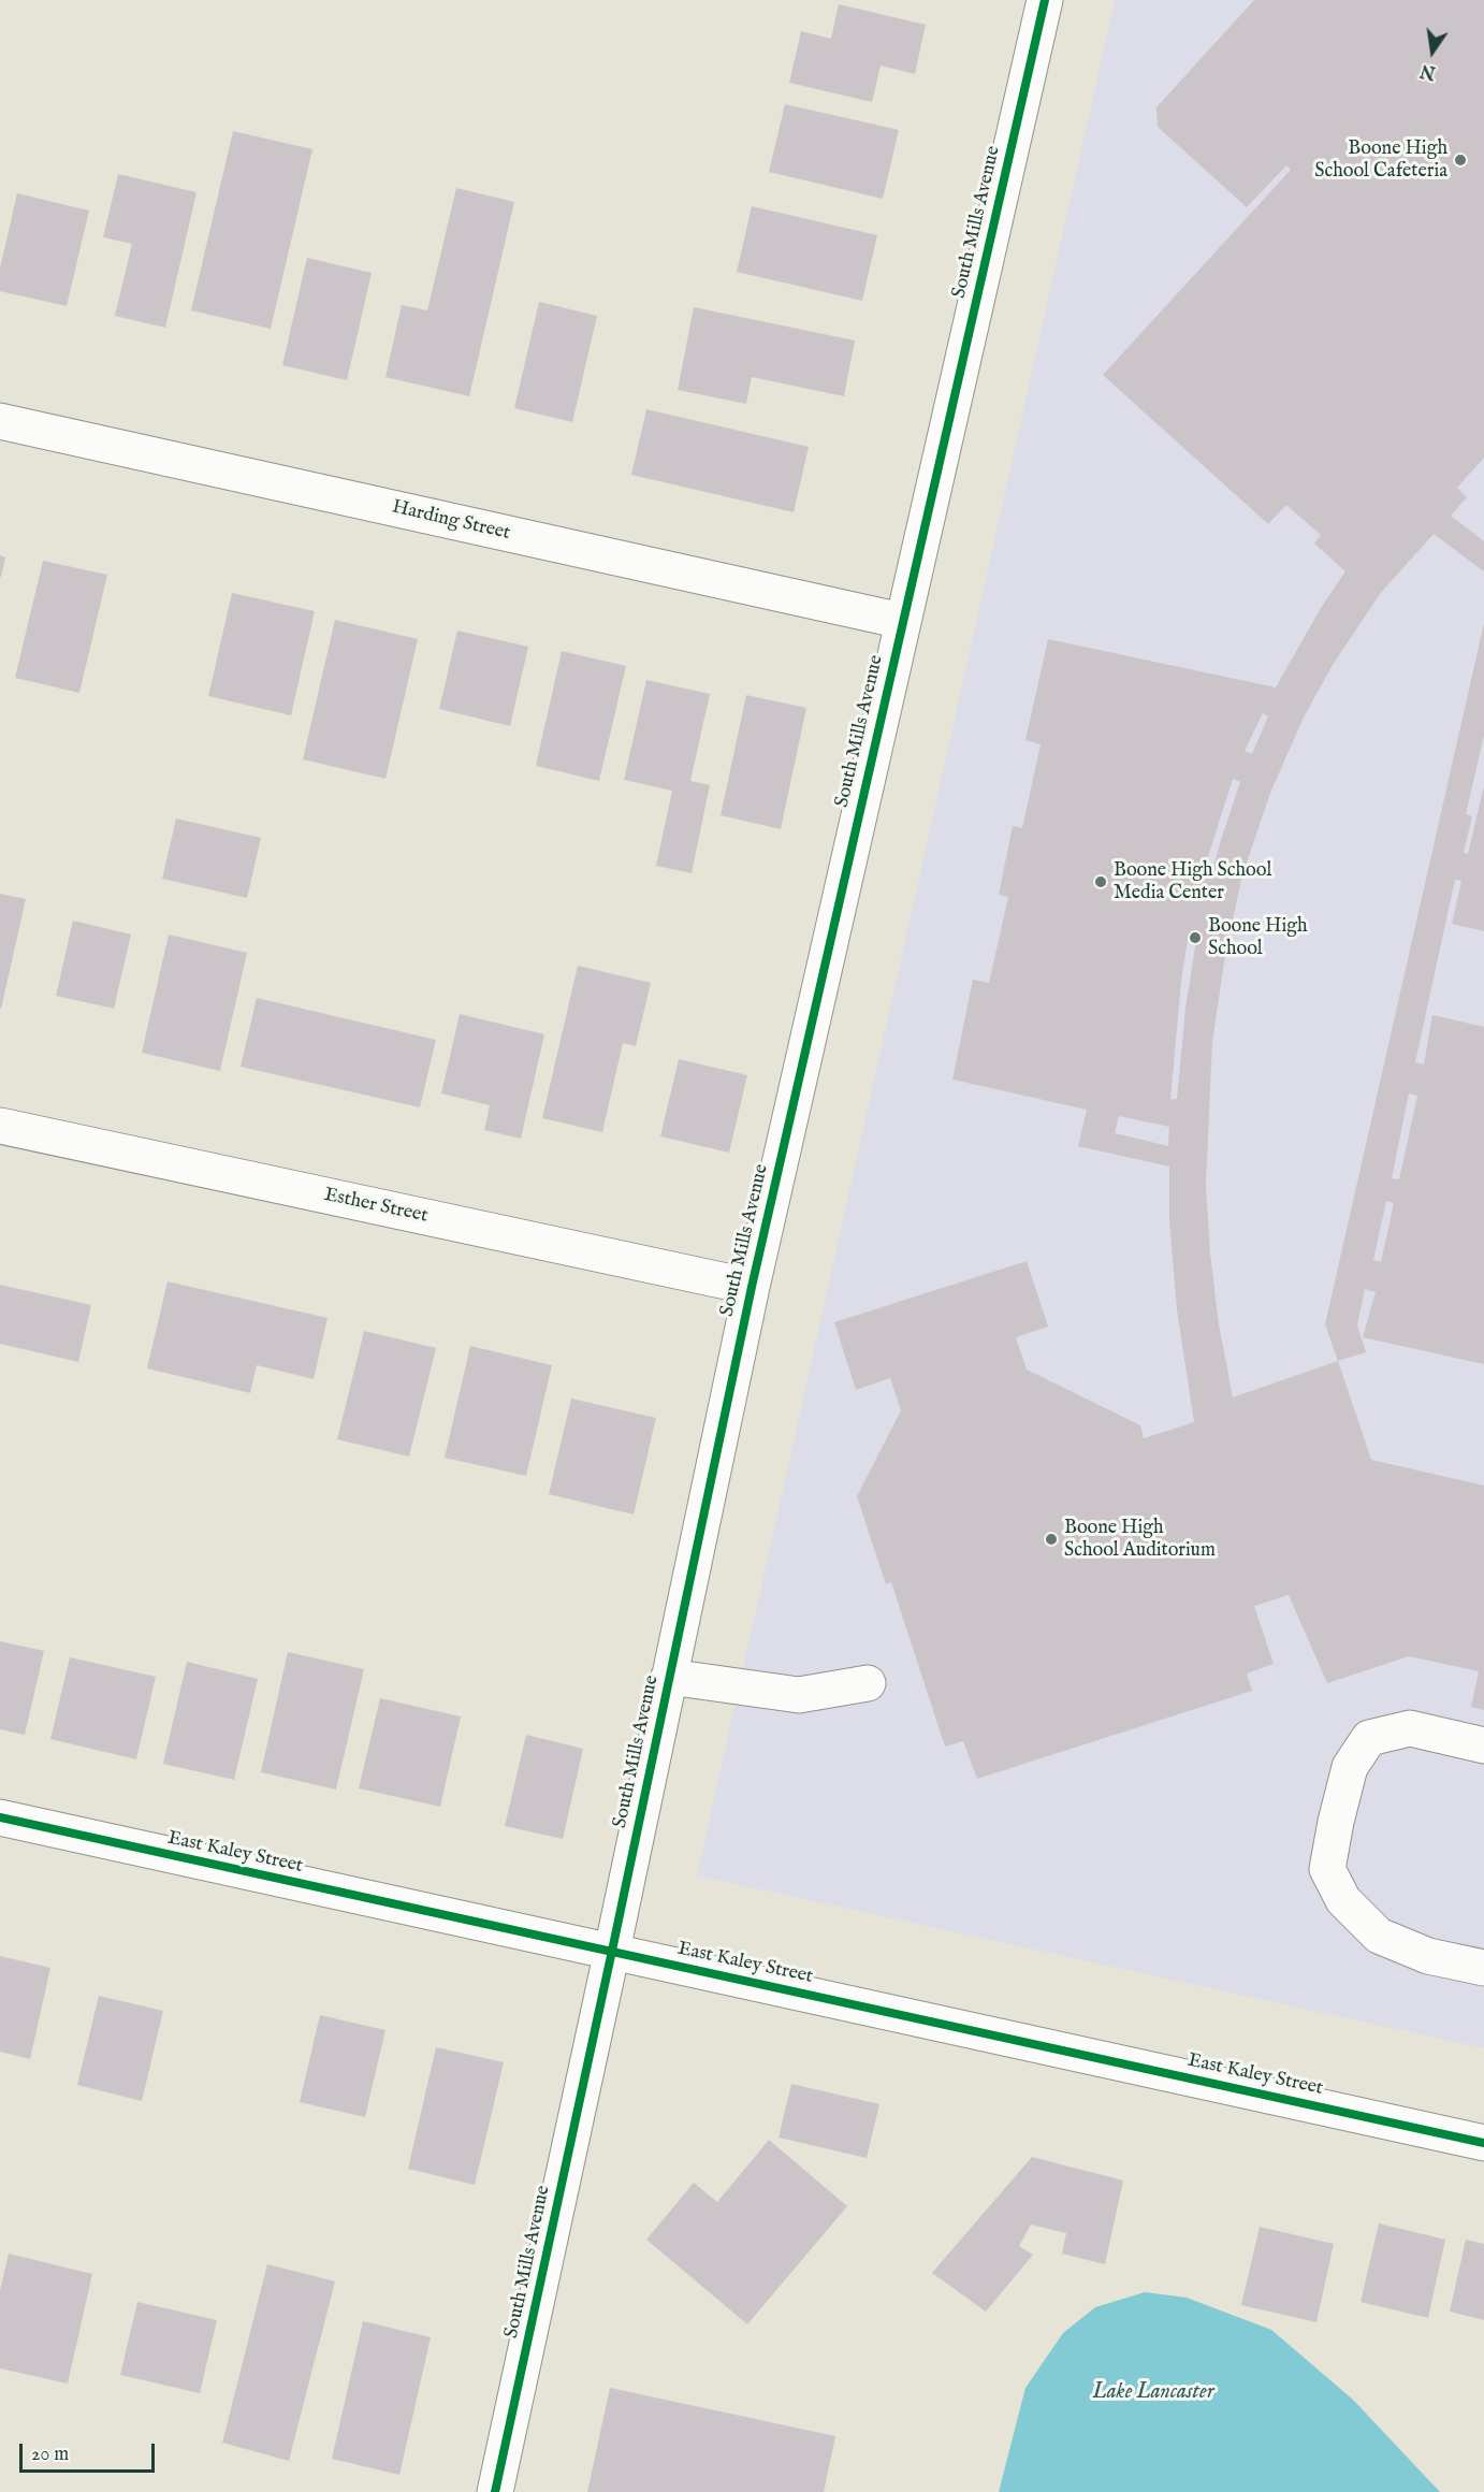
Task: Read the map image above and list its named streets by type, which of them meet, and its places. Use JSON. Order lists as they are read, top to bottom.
{
  "streets": {
    "street": [
      "South Mills Avenue",
      "Harding Street",
      "Esther Street",
      "East Kaley Street"
    ]
  },
  "crossings": [
    ["South Mills Avenue", "Harding Street"],
    ["South Mills Avenue", "Esther Street"],
    ["South Mills Avenue", "East Kaley Street"]
  ],
  "water": ["Lake Lancaster"],
  "places": [
    "Boone High School Cafeteria",
    "Boone High School Media Center",
    "Boone High School",
    "Boone High School Auditorium"
  ],
  "scale_bar": "20 m",
  "north": "bottom"
}
